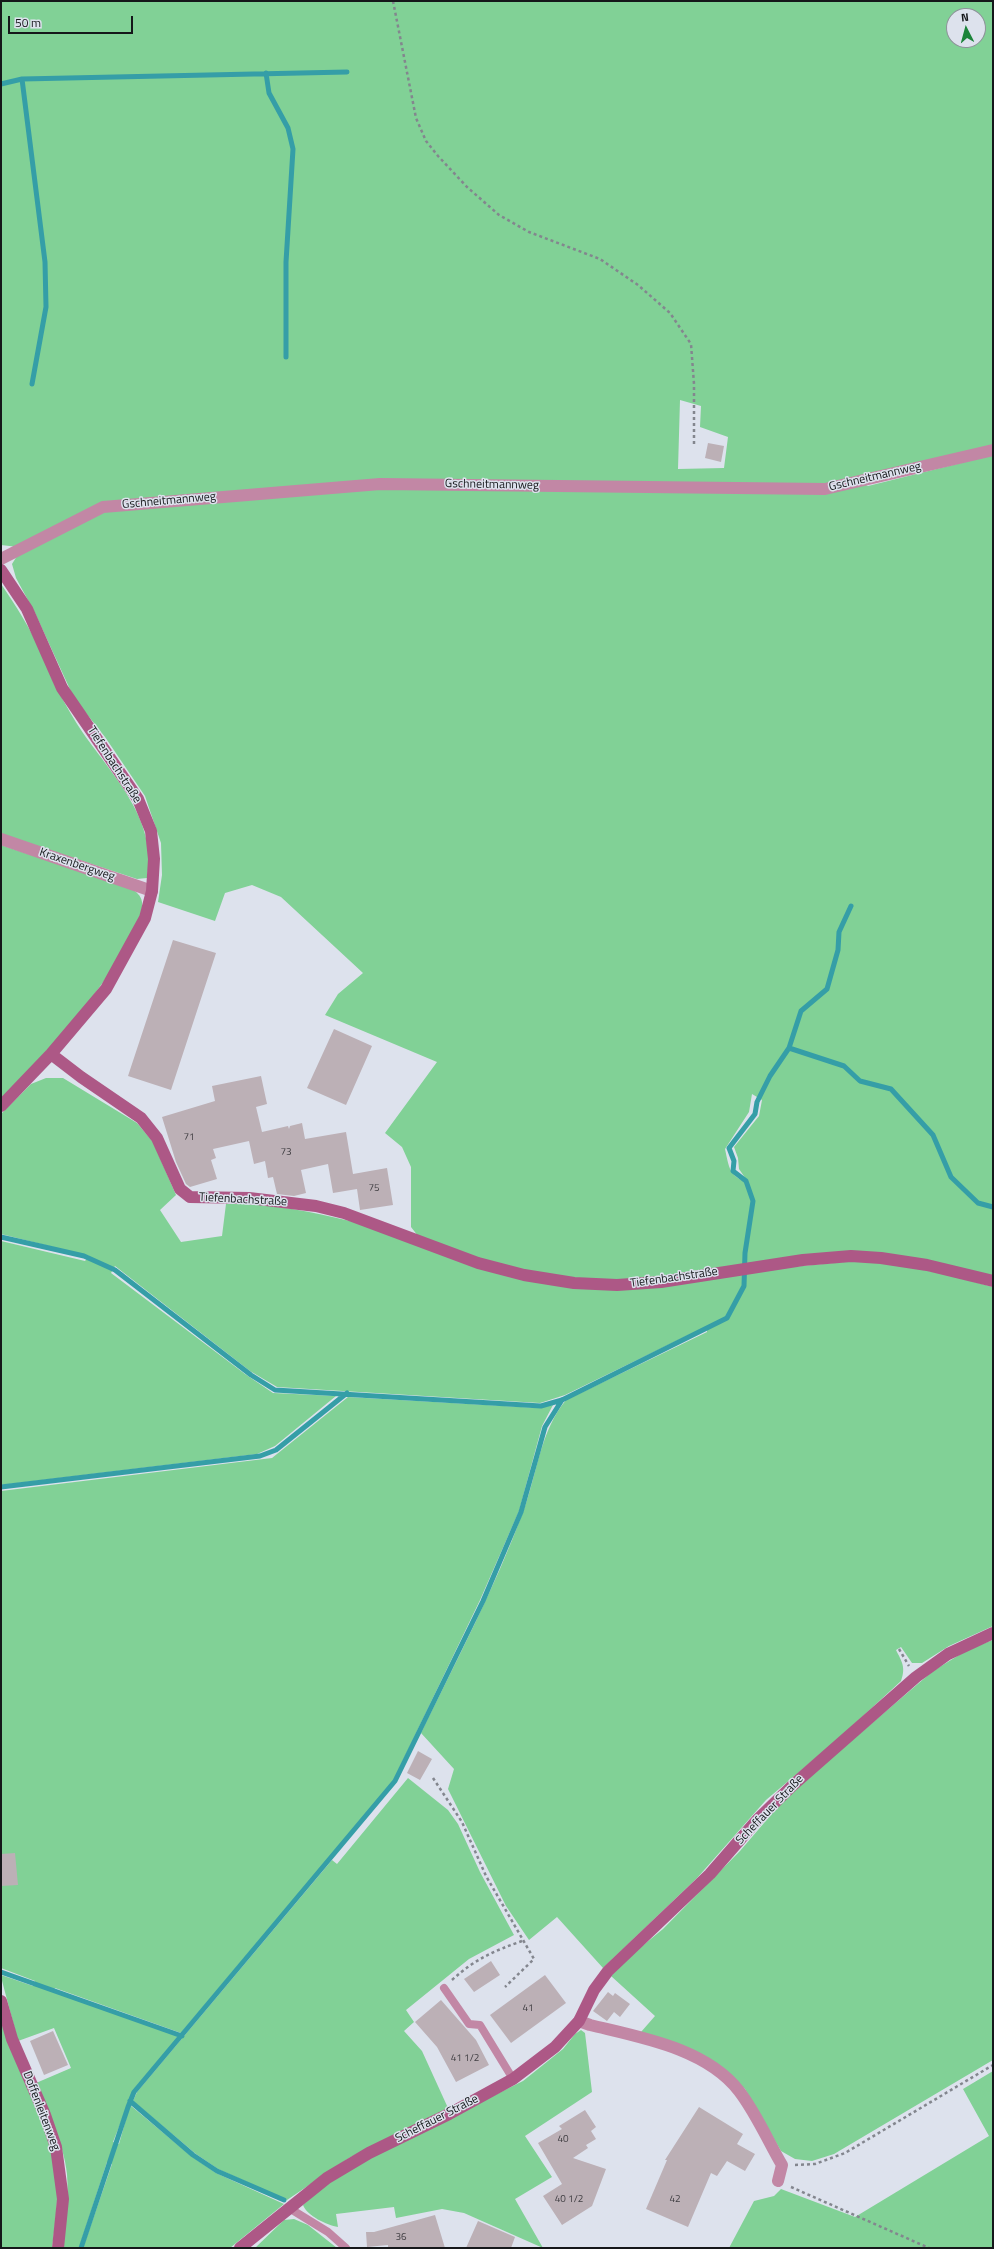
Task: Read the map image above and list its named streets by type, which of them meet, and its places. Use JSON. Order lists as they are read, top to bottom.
{
  "streets": {
    "street": [
      "Gschneitmannweg",
      "Tiefenbachstraße",
      "Kraxenbergweg",
      "Scheffauer Straße",
      "Doffenleitenweg"
    ]
  },
  "crossings": [
    ["Tiefenbachstraße", "Kraxenbergweg"]
  ],
  "house_numbers": [
    "71",
    "73",
    "75",
    "41",
    "41 1/2",
    "40",
    "40 1/2",
    "42",
    "36"
  ],
  "scale_bar": "50 m",
  "north": "top"
}
